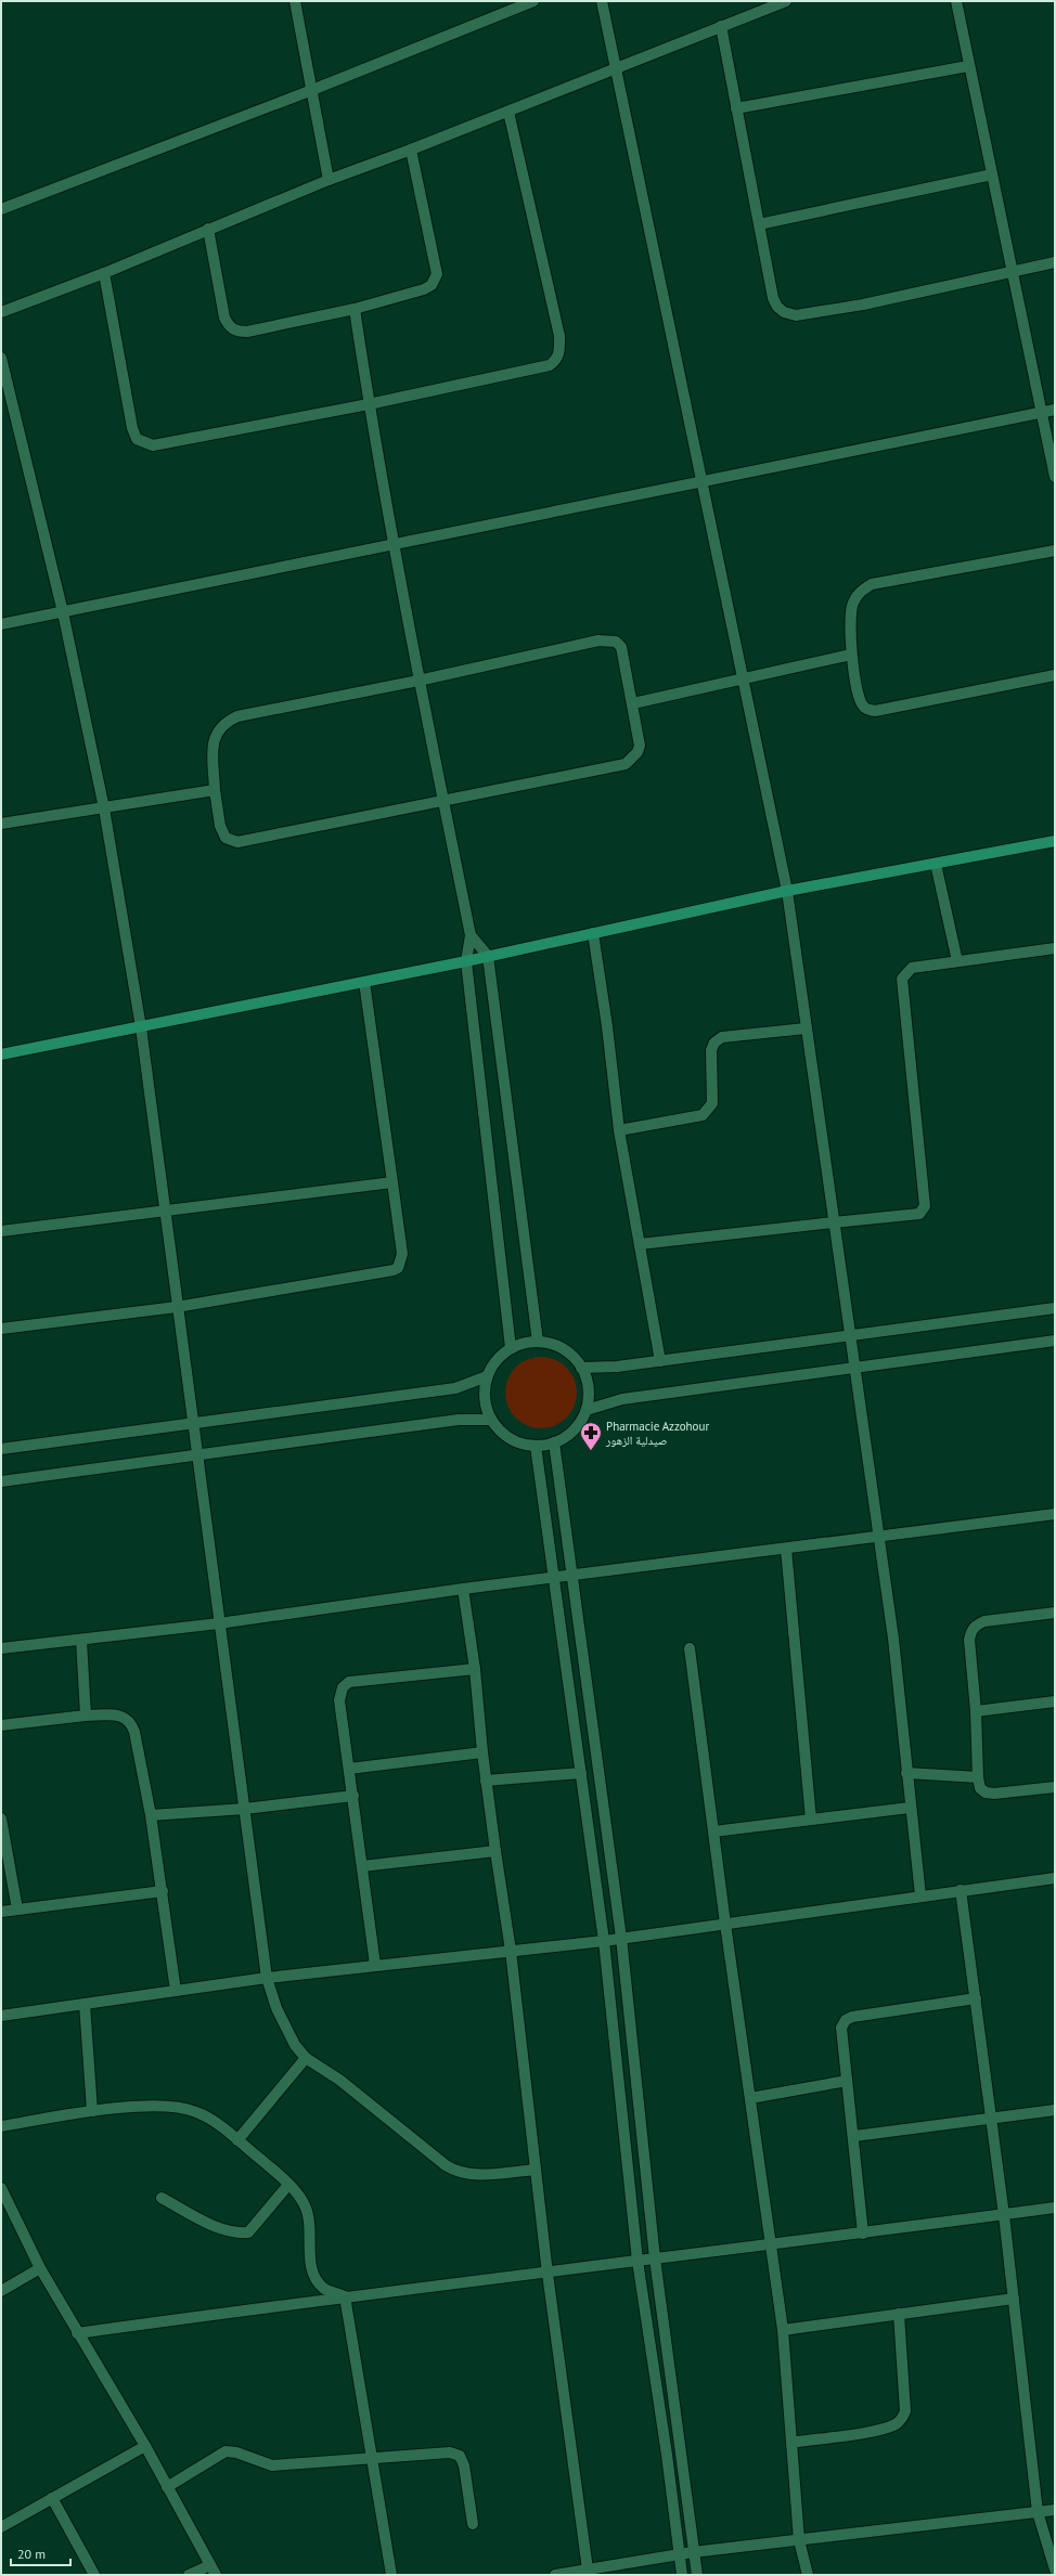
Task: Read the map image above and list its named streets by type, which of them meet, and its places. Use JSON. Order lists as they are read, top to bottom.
{
  "places": {
    "pharmacy": ["Pharmacie Azzohour صيدلية الزهور"]
  },
  "scale_bar": "20 m"
}
